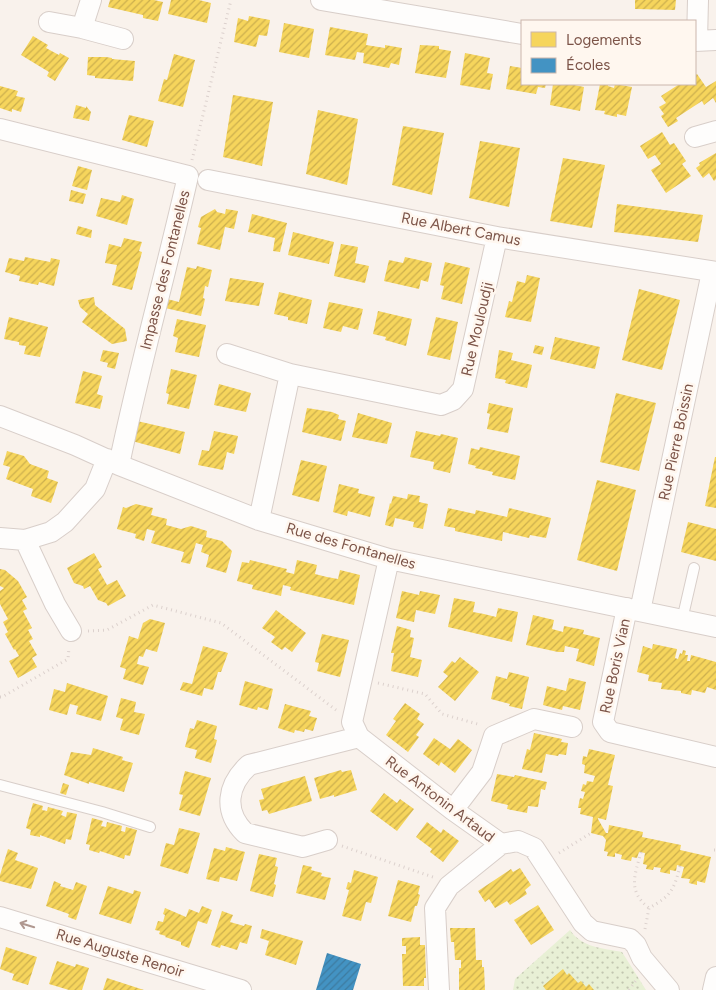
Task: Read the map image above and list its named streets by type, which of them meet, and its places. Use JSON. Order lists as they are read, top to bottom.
{
  "streets": {
    "street": [
      "Rue Albert Camus",
      "Impasse des Fontanelles",
      "Rue Mouloudji",
      "Rue Pierre Boissin",
      "Rue des Fontanelles",
      "Rue Boris Vian",
      "Rue Antonin Artaud",
      "Rue Auguste Renoir"
    ]
  },
  "crossings": [
    ["Rue Albert Camus", "Rue Mouloudji"],
    ["Rue Albert Camus", "Rue Pierre Boissin"],
    ["Impasse des Fontanelles", "Rue des Fontanelles"],
    ["Rue Pierre Boissin", "Rue des Fontanelles"],
    ["Rue Pierre Boissin", "Rue Boris Vian"],
    ["Rue des Fontanelles", "Rue Boris Vian"]
  ],
  "one_way": ["Rue Auguste Renoir"],
  "legend": ["Logements", "Écoles"]
}
